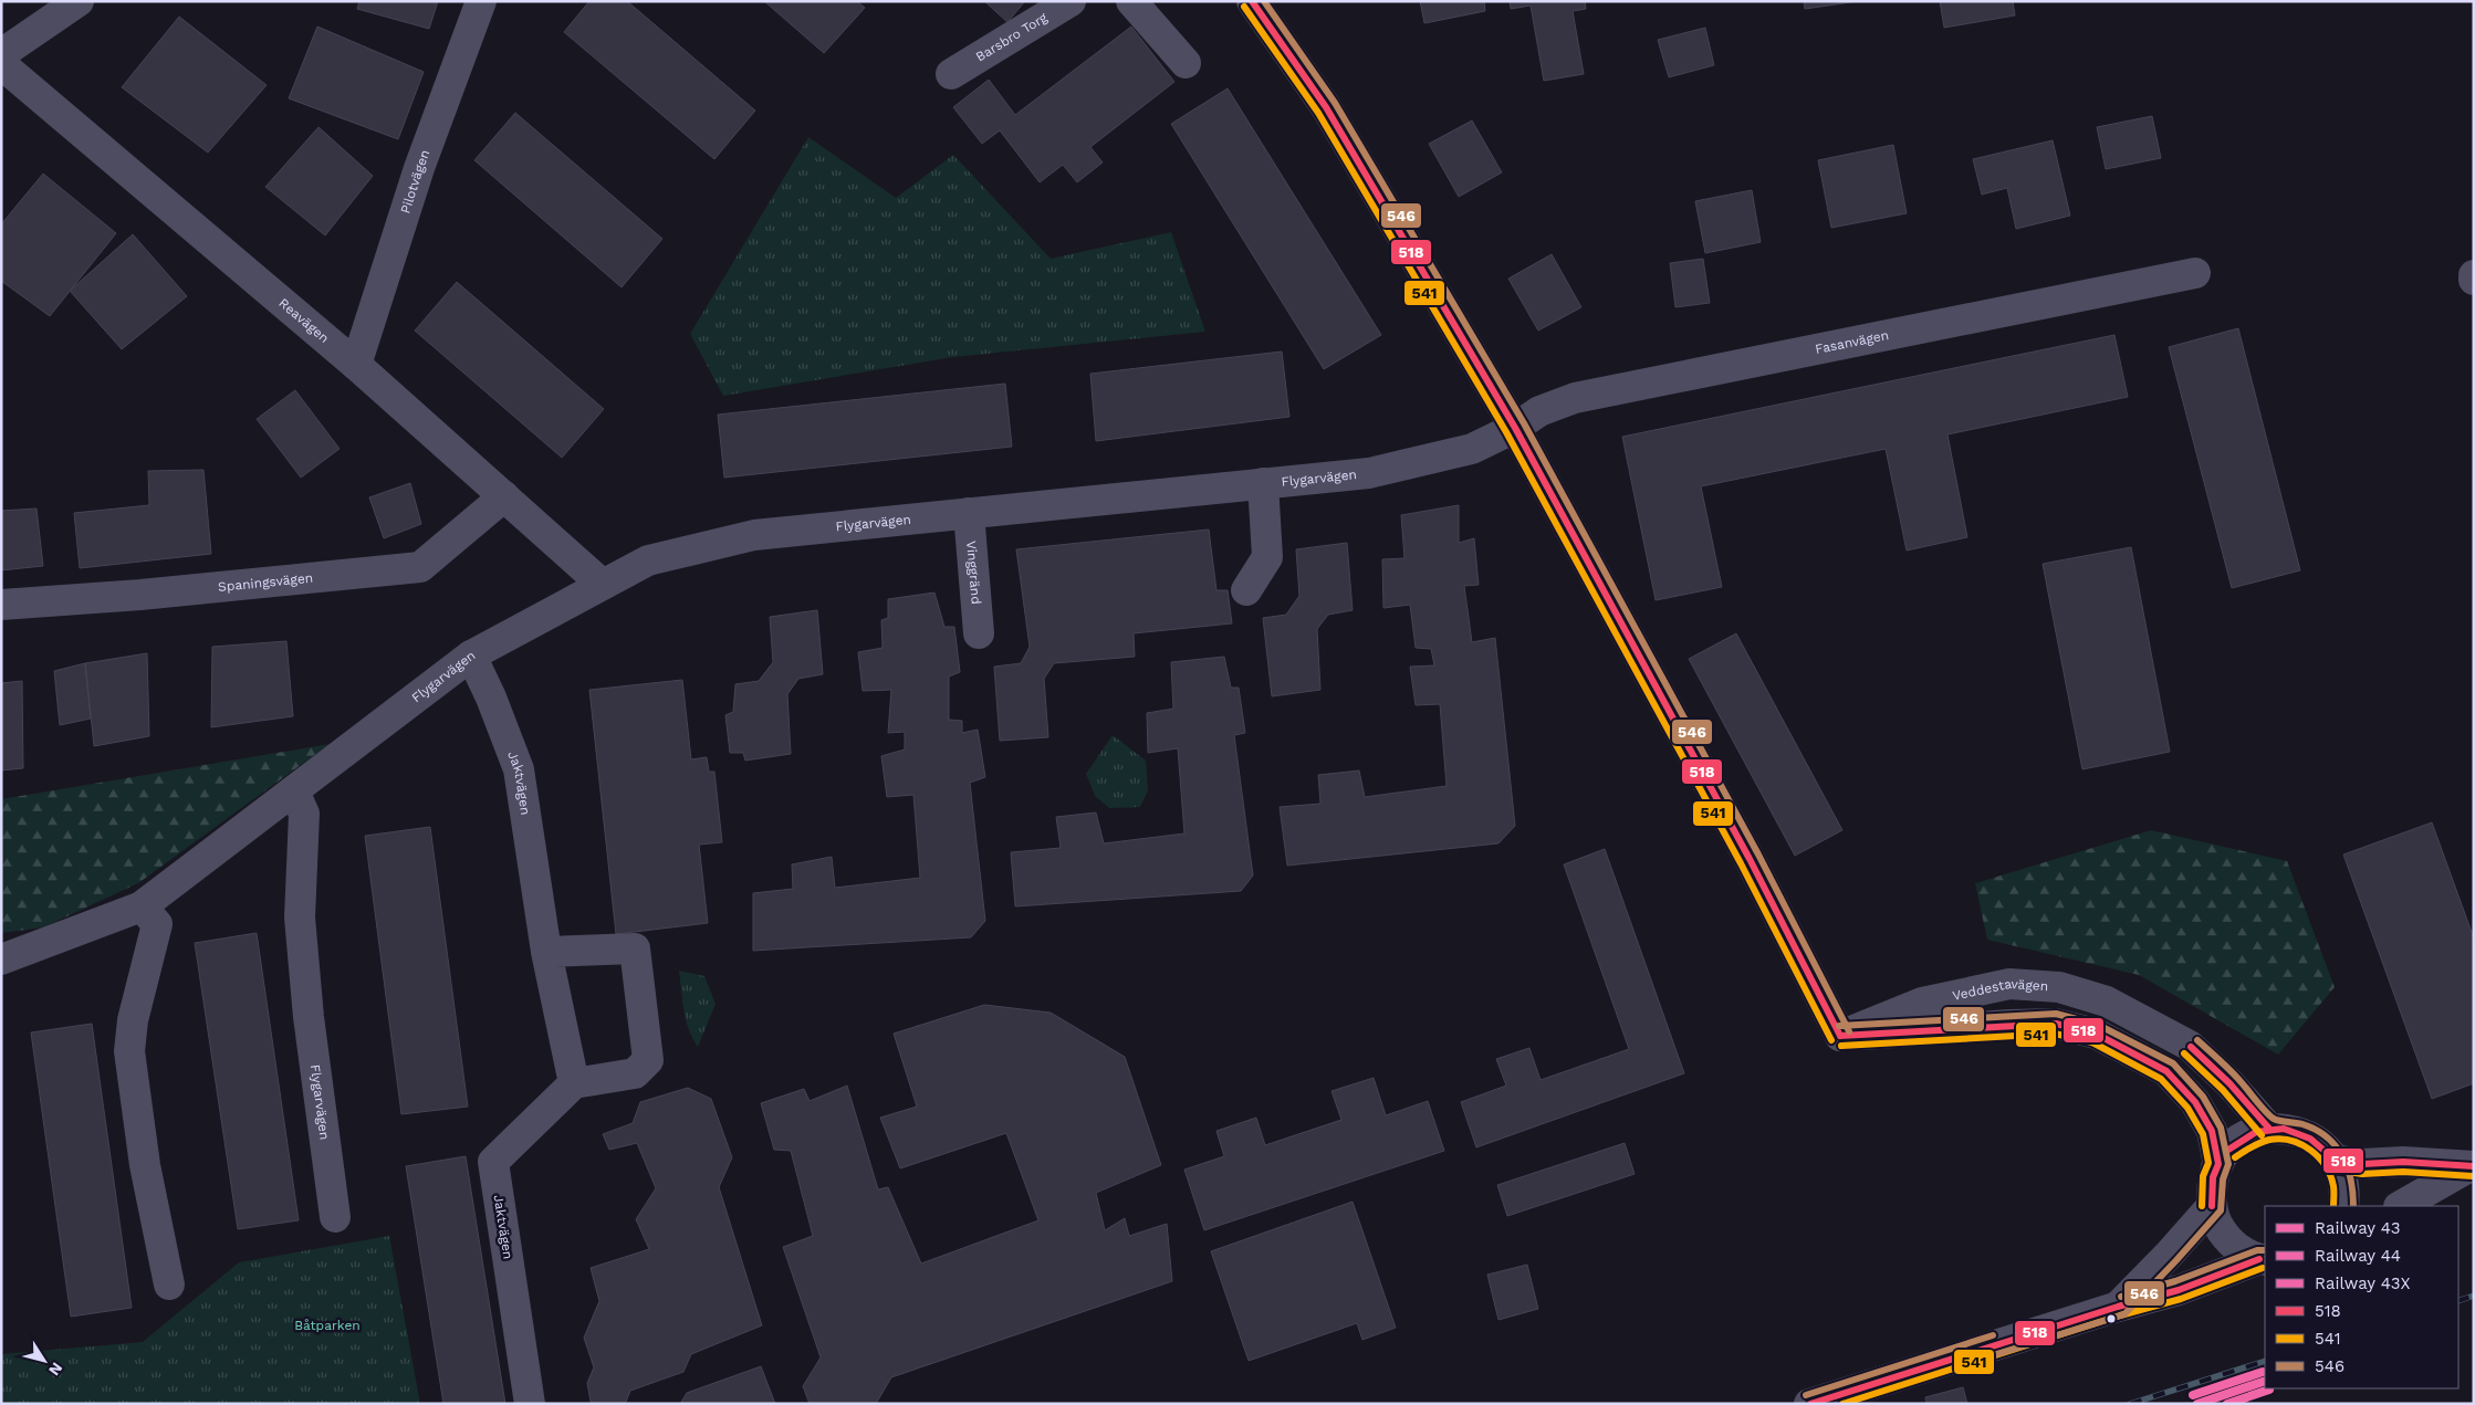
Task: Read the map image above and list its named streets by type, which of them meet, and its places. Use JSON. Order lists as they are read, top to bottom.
{
  "streets": {
    "street": [
      "Barsbro Torg",
      "Pilotvägen",
      "Reavägen",
      "Fasanvägen",
      "Flygarvägen",
      "Vinggränd",
      "Spaningsvägen",
      "Jaktvägen",
      "Veddestavägen"
    ]
  },
  "crossings": [
    ["Pilotvägen", "Reavägen"],
    ["Reavägen", "Flygarvägen"],
    ["Reavägen", "Spaningsvägen"],
    ["Fasanvägen", "Flygarvägen"],
    ["Flygarvägen", "Vinggränd"],
    ["Flygarvägen", "Jaktvägen"]
  ],
  "parks": ["Båtparken"],
  "lines": [
    "transit line 518",
    "transit line 546",
    "transit line 541",
    "rail line 43X",
    "rail line 43",
    "rail line 44"
  ],
  "legend": [
    "Railway 43",
    "Railway 44",
    "Railway 43X",
    "518",
    "541",
    "546"
  ],
  "north": "bottom right"
}
